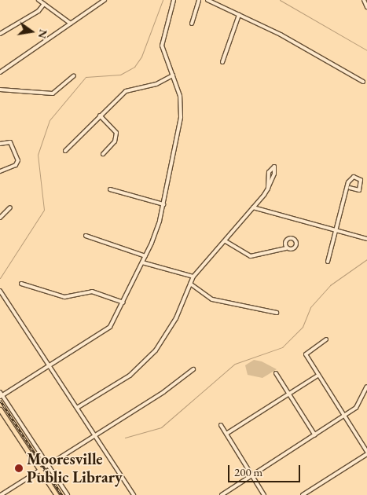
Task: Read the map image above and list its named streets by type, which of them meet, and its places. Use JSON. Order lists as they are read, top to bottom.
{
  "places": ["Mooresville Public Library"],
  "scale_bar": "200 m",
  "north": "right"
}
